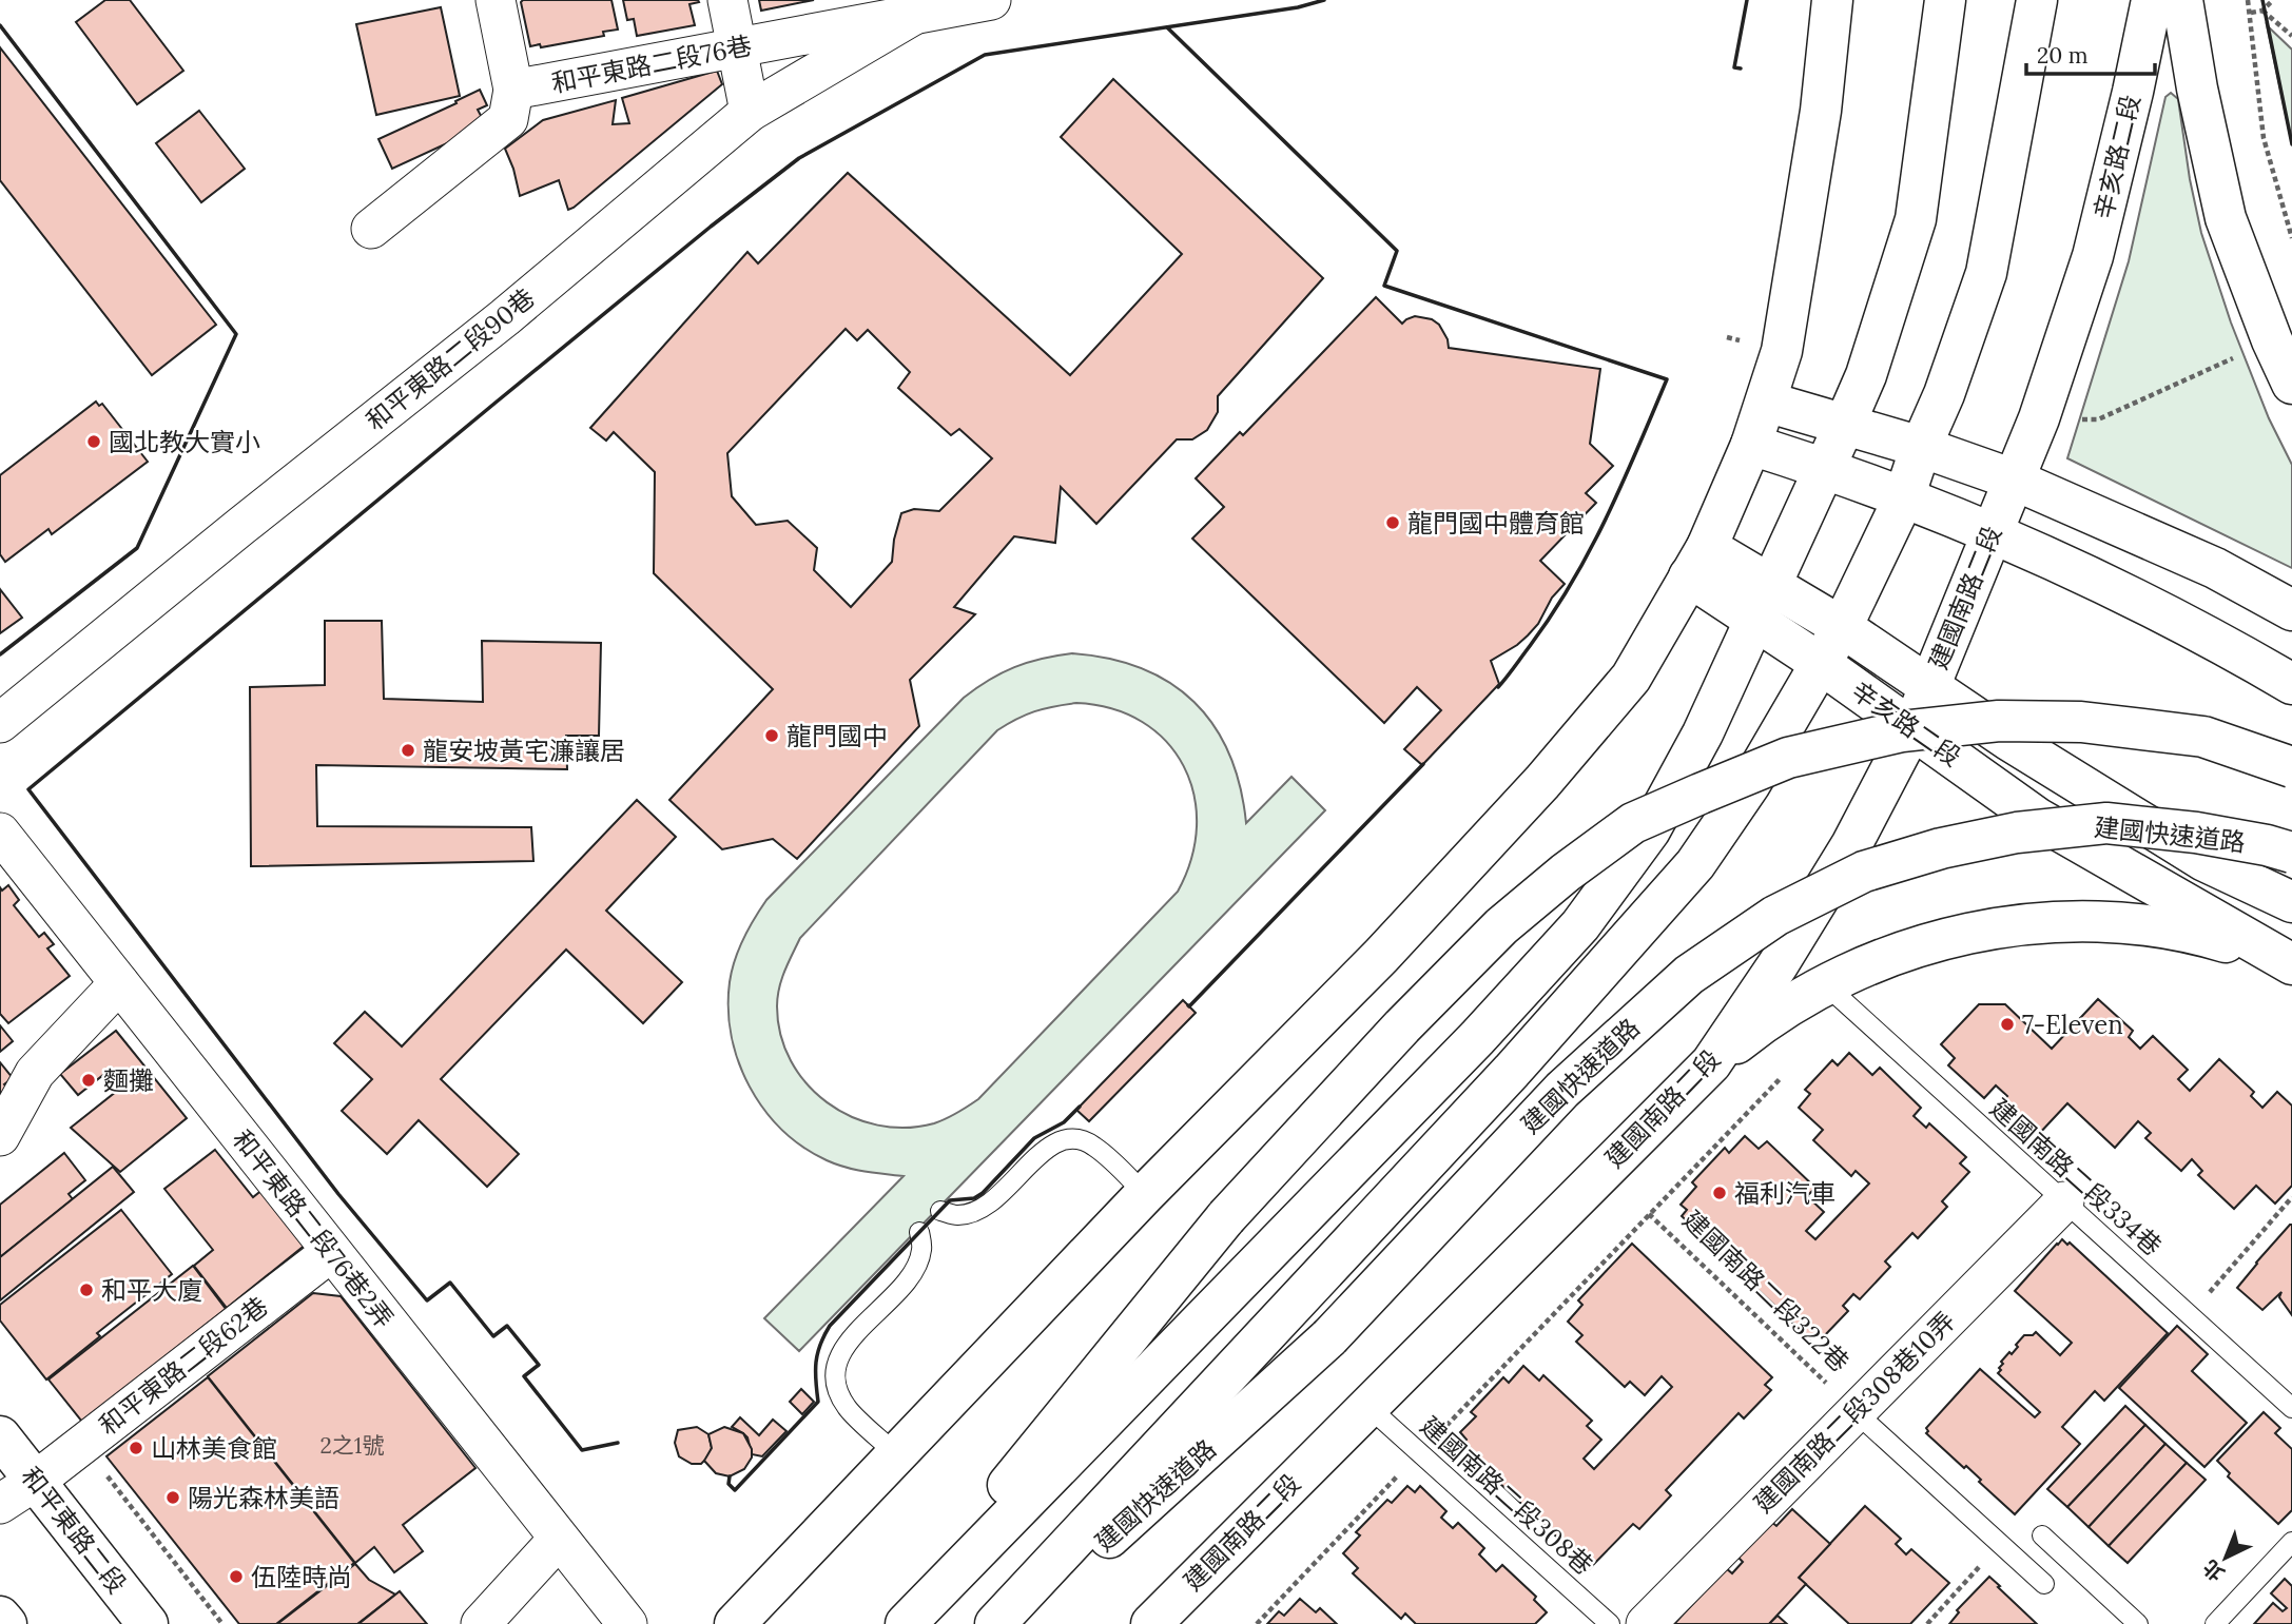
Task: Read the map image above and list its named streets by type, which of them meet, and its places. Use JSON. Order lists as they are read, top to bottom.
{
  "streets": {
    "main road": [
      "辛亥路二段",
      "建國南路二段",
      "建國快速道路",
      "和平東路二段"
    ],
    "street": [
      "和平東路二段76巷",
      "和平東路二段90巷",
      "和平東路二段76巷2弄",
      "和平東路二段62巷",
      "建國南路二段308巷10弄"
    ],
    "lane": ["建國南路二段334巷", "建國南路二段308巷"],
    "path": ["建國南路二段322巷"]
  },
  "crossings": [
    ["和平東路二段76巷", "和平東路二段90巷"],
    ["辛亥路二段", "建國南路二段"],
    ["辛亥路二段", "建國快速道路"],
    ["建國南路二段", "建國南路二段308巷"],
    ["建國南路二段334巷", "建國南路二段308巷10弄"],
    ["和平東路二段76巷2弄", "和平東路二段62巷"],
    ["建國南路二段322巷", "建國南路二段308巷10弄"],
    ["和平東路二段62巷", "和平東路二段"]
  ],
  "places": [
    "國北教大實小",
    "龍門國中體育館",
    "龍門國中",
    "龍安坡黃宅濂讓居",
    "7-Eleven",
    "麵攤",
    "福利汽車",
    "和平大廈",
    "山林美食館",
    "陽光森林美語",
    "伍陸時尚"
  ],
  "house_numbers": ["2之1號"],
  "scale_bar": "20 m",
  "north": "bottom left"
}
